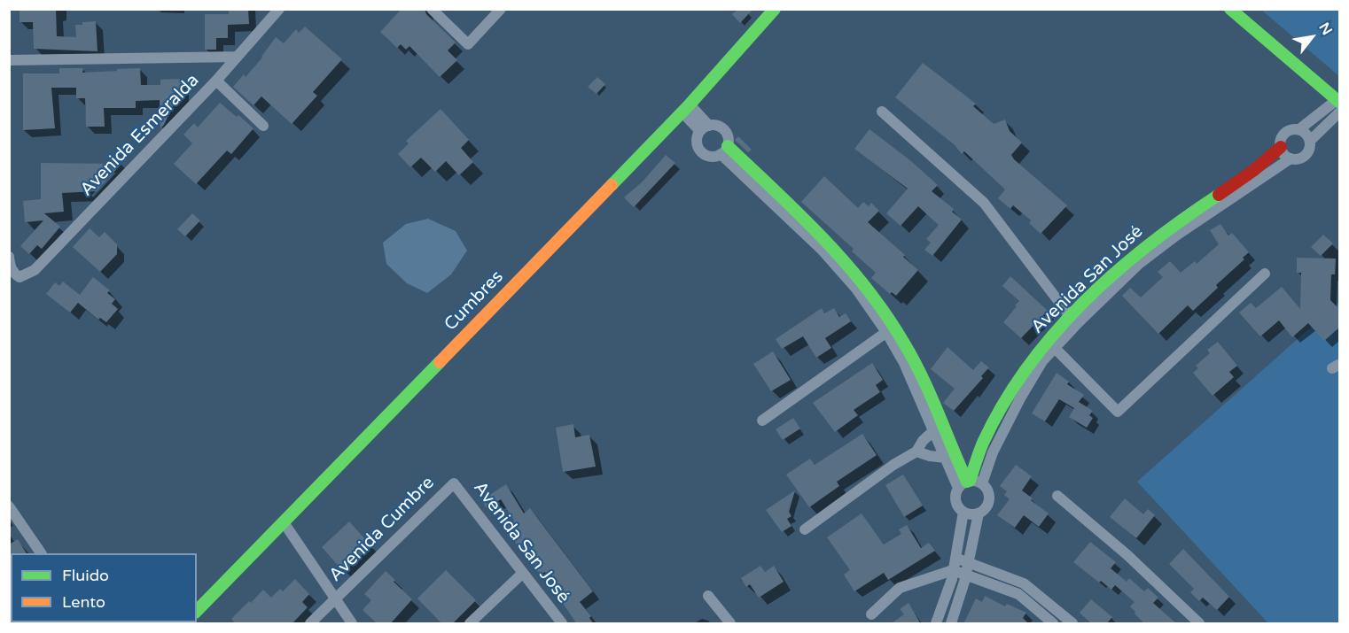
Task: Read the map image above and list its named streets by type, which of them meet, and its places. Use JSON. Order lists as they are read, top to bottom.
{
  "streets": {
    "street": [
      "Avenida Esmeralda",
      "Avenida San José",
      "Cumbres",
      "Avenida Cumbre"
    ]
  },
  "crossings": [
    ["Avenida San José", "Avenida Cumbre"],
    ["Cumbres", "Avenida Cumbre"]
  ],
  "legend": ["Fluido", "Lento"],
  "north": "top right"
}
